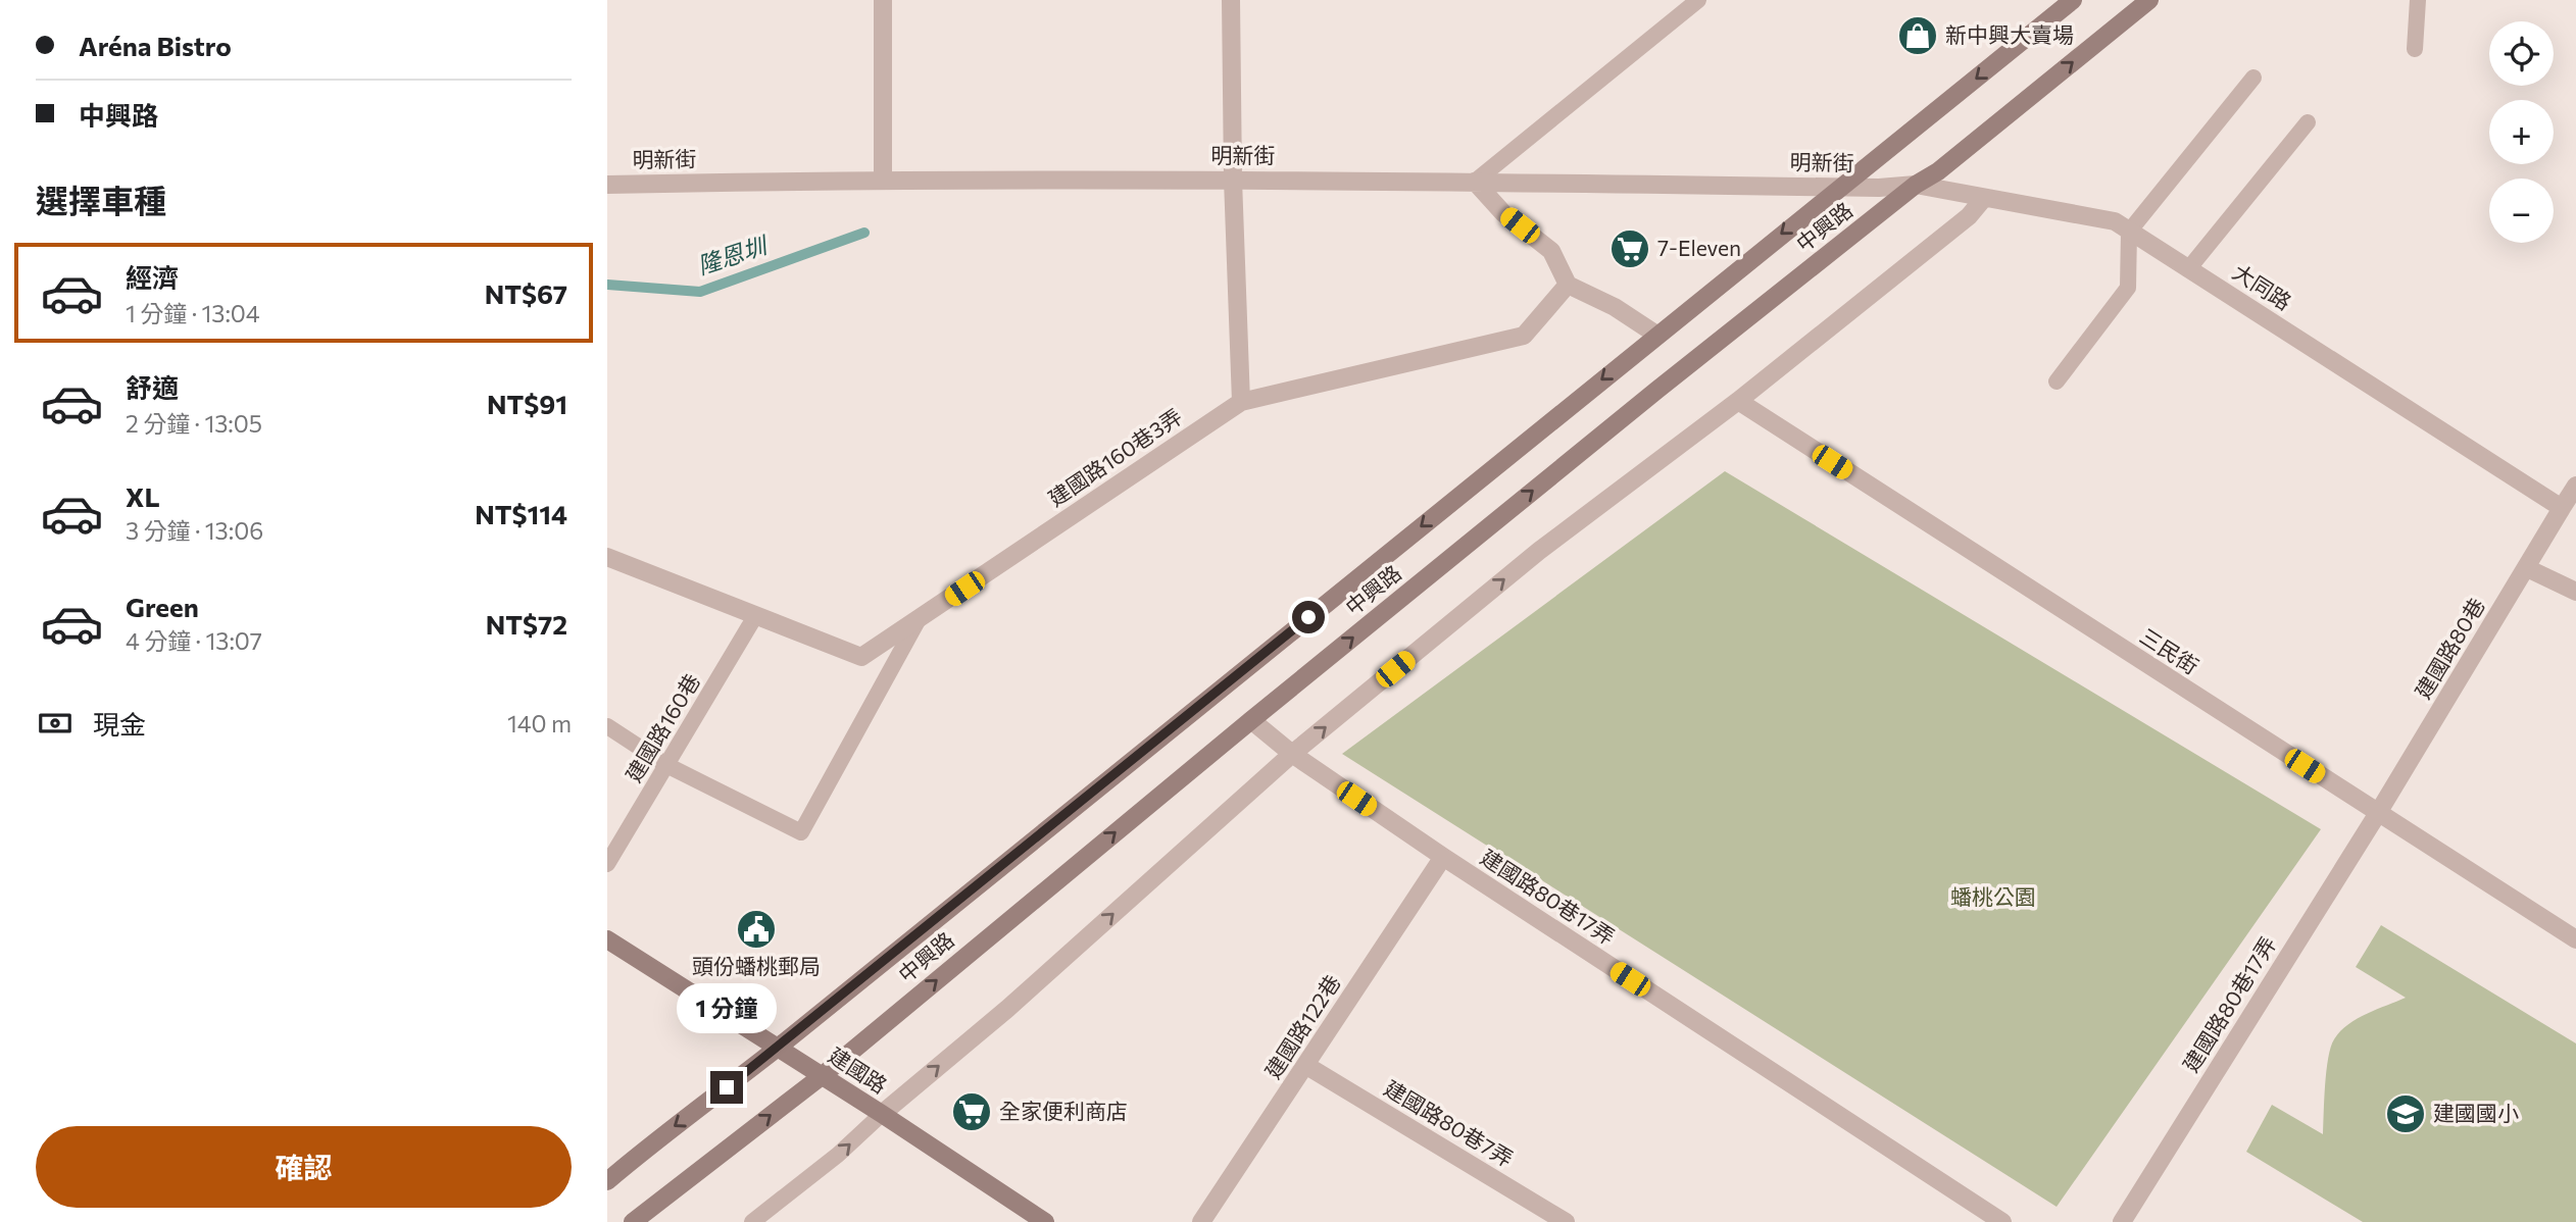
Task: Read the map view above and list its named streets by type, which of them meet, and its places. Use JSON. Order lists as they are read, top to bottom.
{
  "streets": {
    "street": [
      "明新街",
      "中興路",
      "大同路",
      "建國路160巷3弄",
      "建國路80巷",
      "三民街",
      "建國路80巷17弄",
      "建國路122巷",
      "建國路",
      "建國路80巷7弄"
    ],
    "lane": ["建國路160巷"]
  },
  "crossings": [
    ["明新街", "中興路"],
    ["明新街", "大同路"],
    ["中興路", "大同路"],
    ["中興路", "建國路80巷17弄"],
    ["中興路", "建國路"],
    ["大同路", "建國路80巷"],
    ["建國路160巷3弄", "建國路160巷"],
    ["建國路80巷", "三民街"],
    ["建國路80巷", "建國路80巷17弄"],
    ["三民街", "建國路80巷17弄"],
    ["建國路80巷17弄", "建國路122巷"],
    ["建國路122巷", "建國路80巷7弄"]
  ],
  "water": ["隆恩圳"],
  "parks": ["蟠桃公園"],
  "places": {
    "shop": ["新中興大賣場"],
    "supermarket": ["7-Eleven", "全家便利商店"],
    "public building": ["頭份蟠桃郵局"],
    "school or university": ["建國國小"]
  },
  "page": {
    "banner": ["Aréna Bistro", "中興路"],
    "map_buttons": ["+", "−"],
    "heading": "選擇車種",
    "list": [
      {
        "name": "經濟",
        "note": "1 分鐘 · 13:04",
        "value": "NT$67"
      },
      {
        "name": "舒適",
        "note": "2 分鐘 · 13:05",
        "value": "NT$91"
      },
      {
        "name": "XL",
        "note": "3 分鐘 · 13:06",
        "value": "NT$114"
      },
      {
        "name": "Green",
        "note": "4 分鐘 · 13:07",
        "value": "NT$72"
      }
    ],
    "pay": ["現金", "140 m"],
    "bubble": "1 分鐘",
    "buttons": "確認"
  }
}
